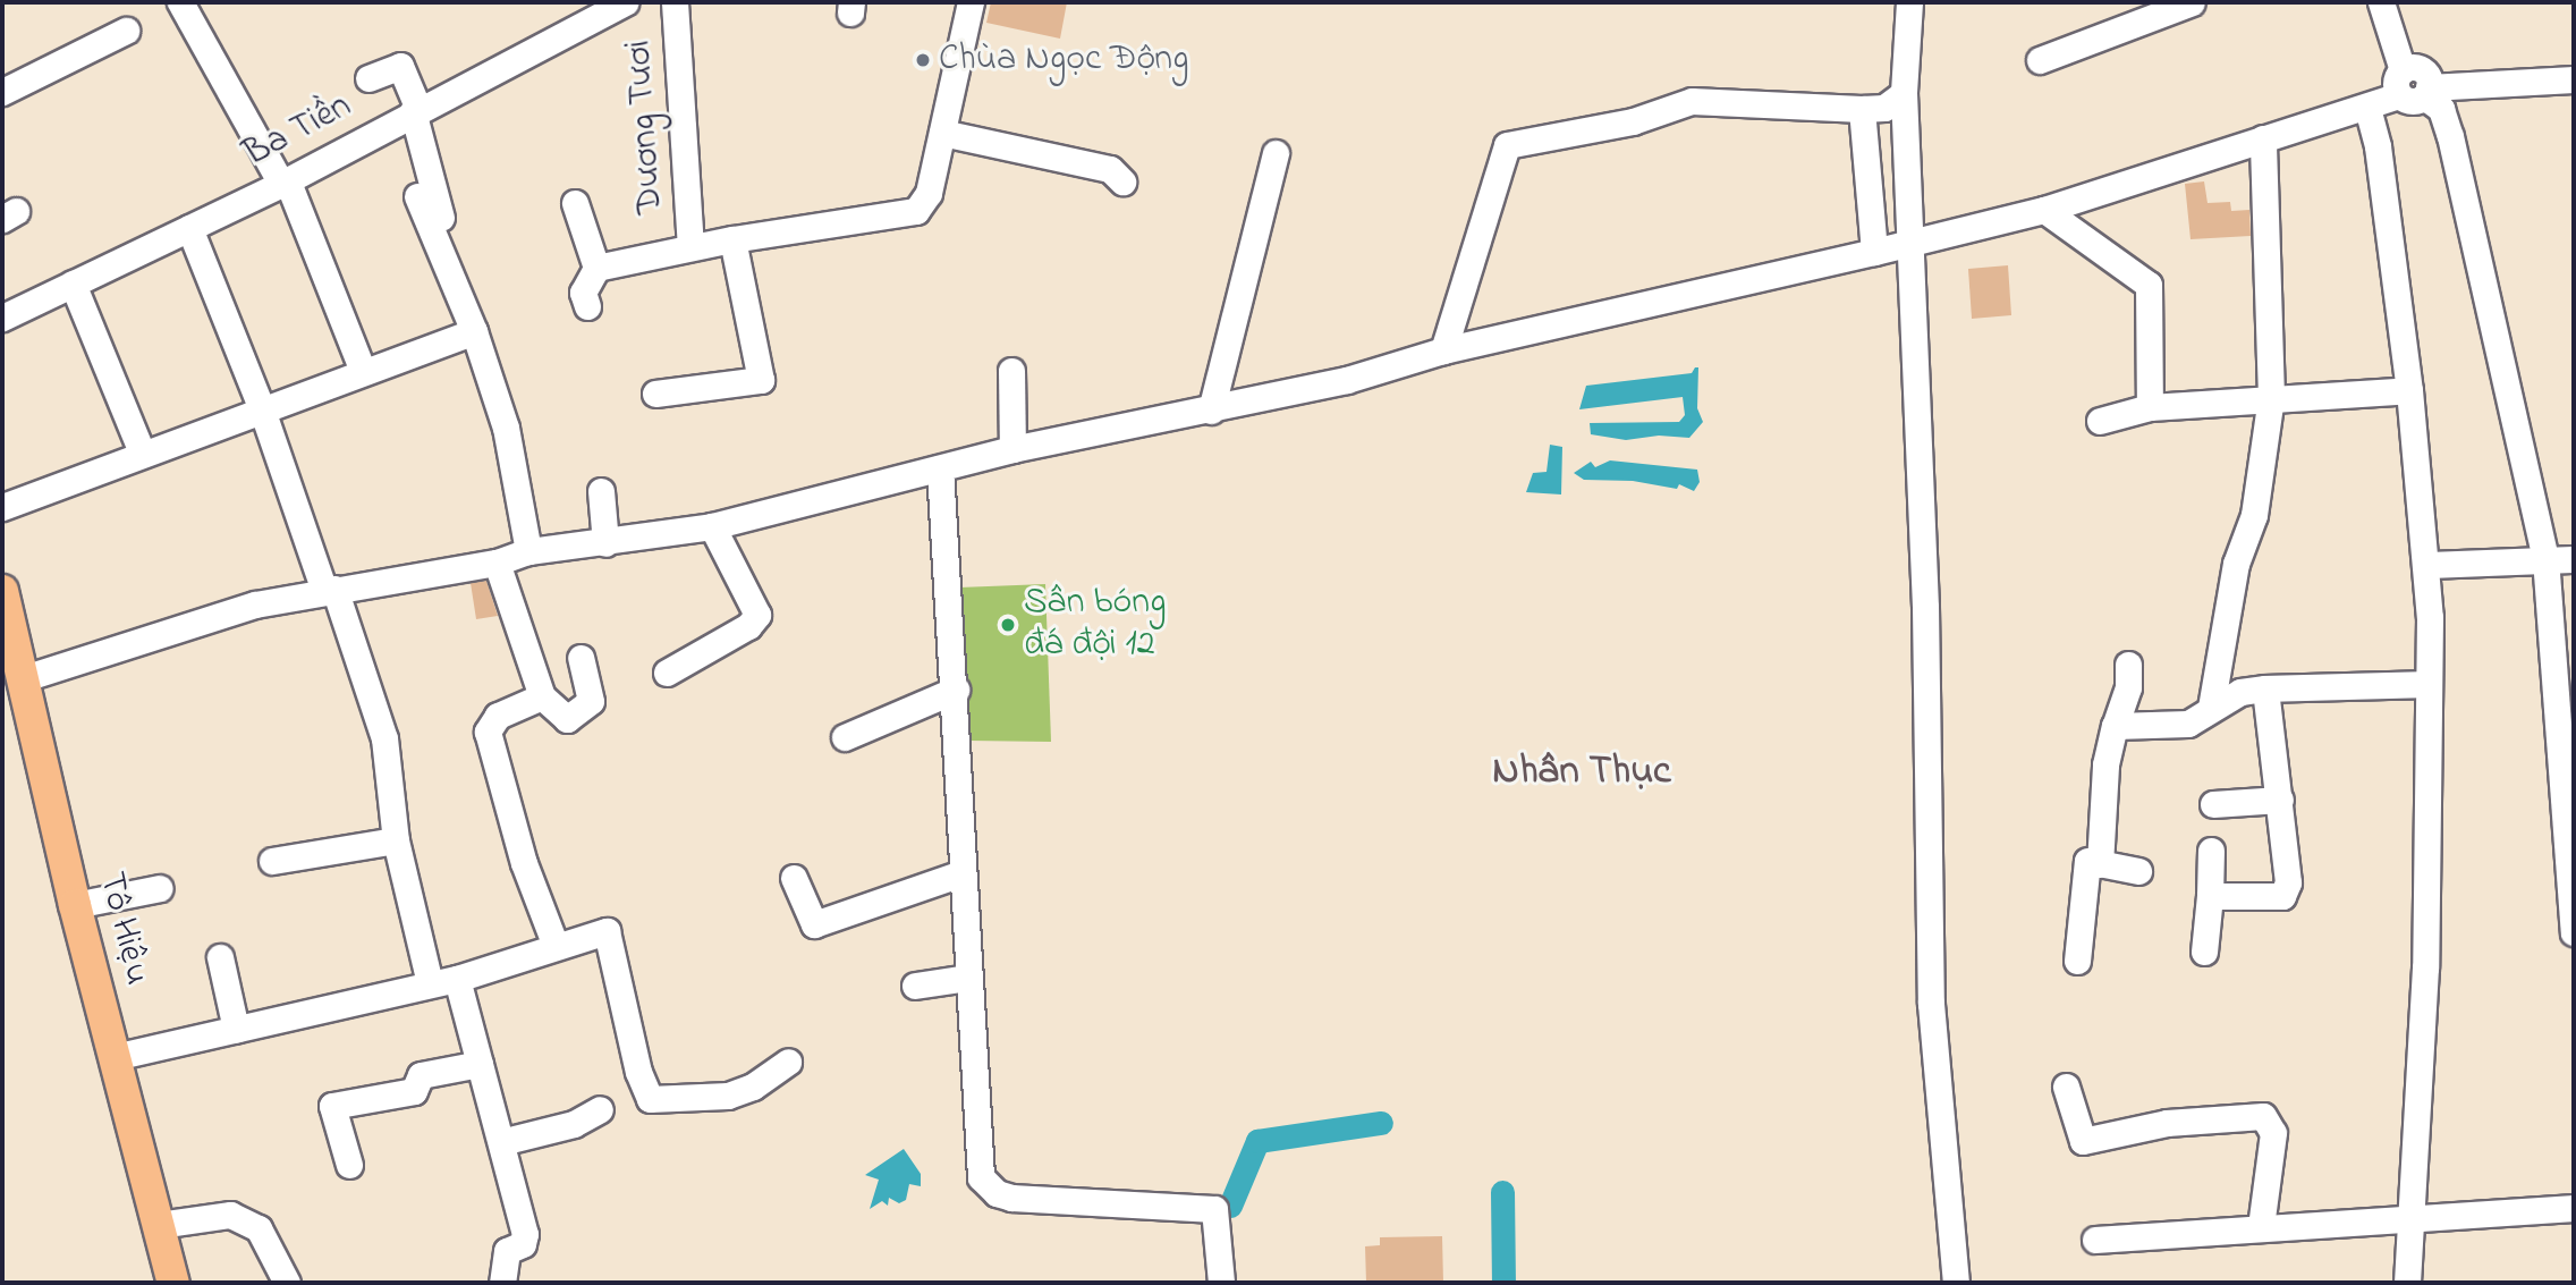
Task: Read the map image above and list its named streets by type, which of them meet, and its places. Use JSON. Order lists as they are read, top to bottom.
{
  "streets": {
    "main road": ["Tô Hiệu"],
    "street": ["Dương Tươi", "Ba Tiền"]
  },
  "districts": ["Nhân Thục"],
  "places": ["Chùa Ngọc Động", "Sân bóng đá đội 12"]
}
